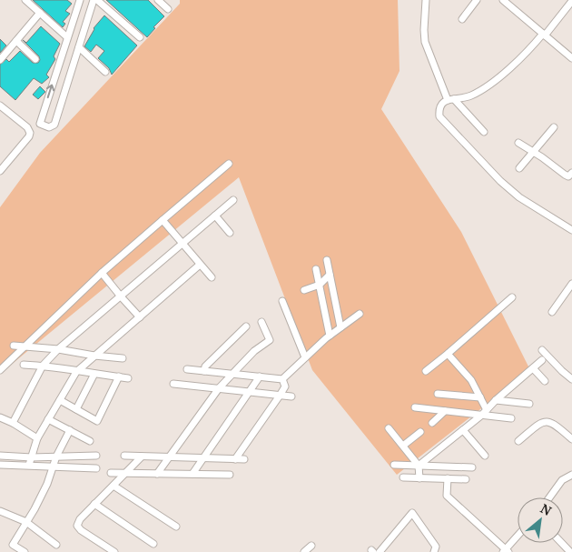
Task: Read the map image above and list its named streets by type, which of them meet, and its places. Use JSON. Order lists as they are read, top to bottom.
{
  "north": "top right"
}
